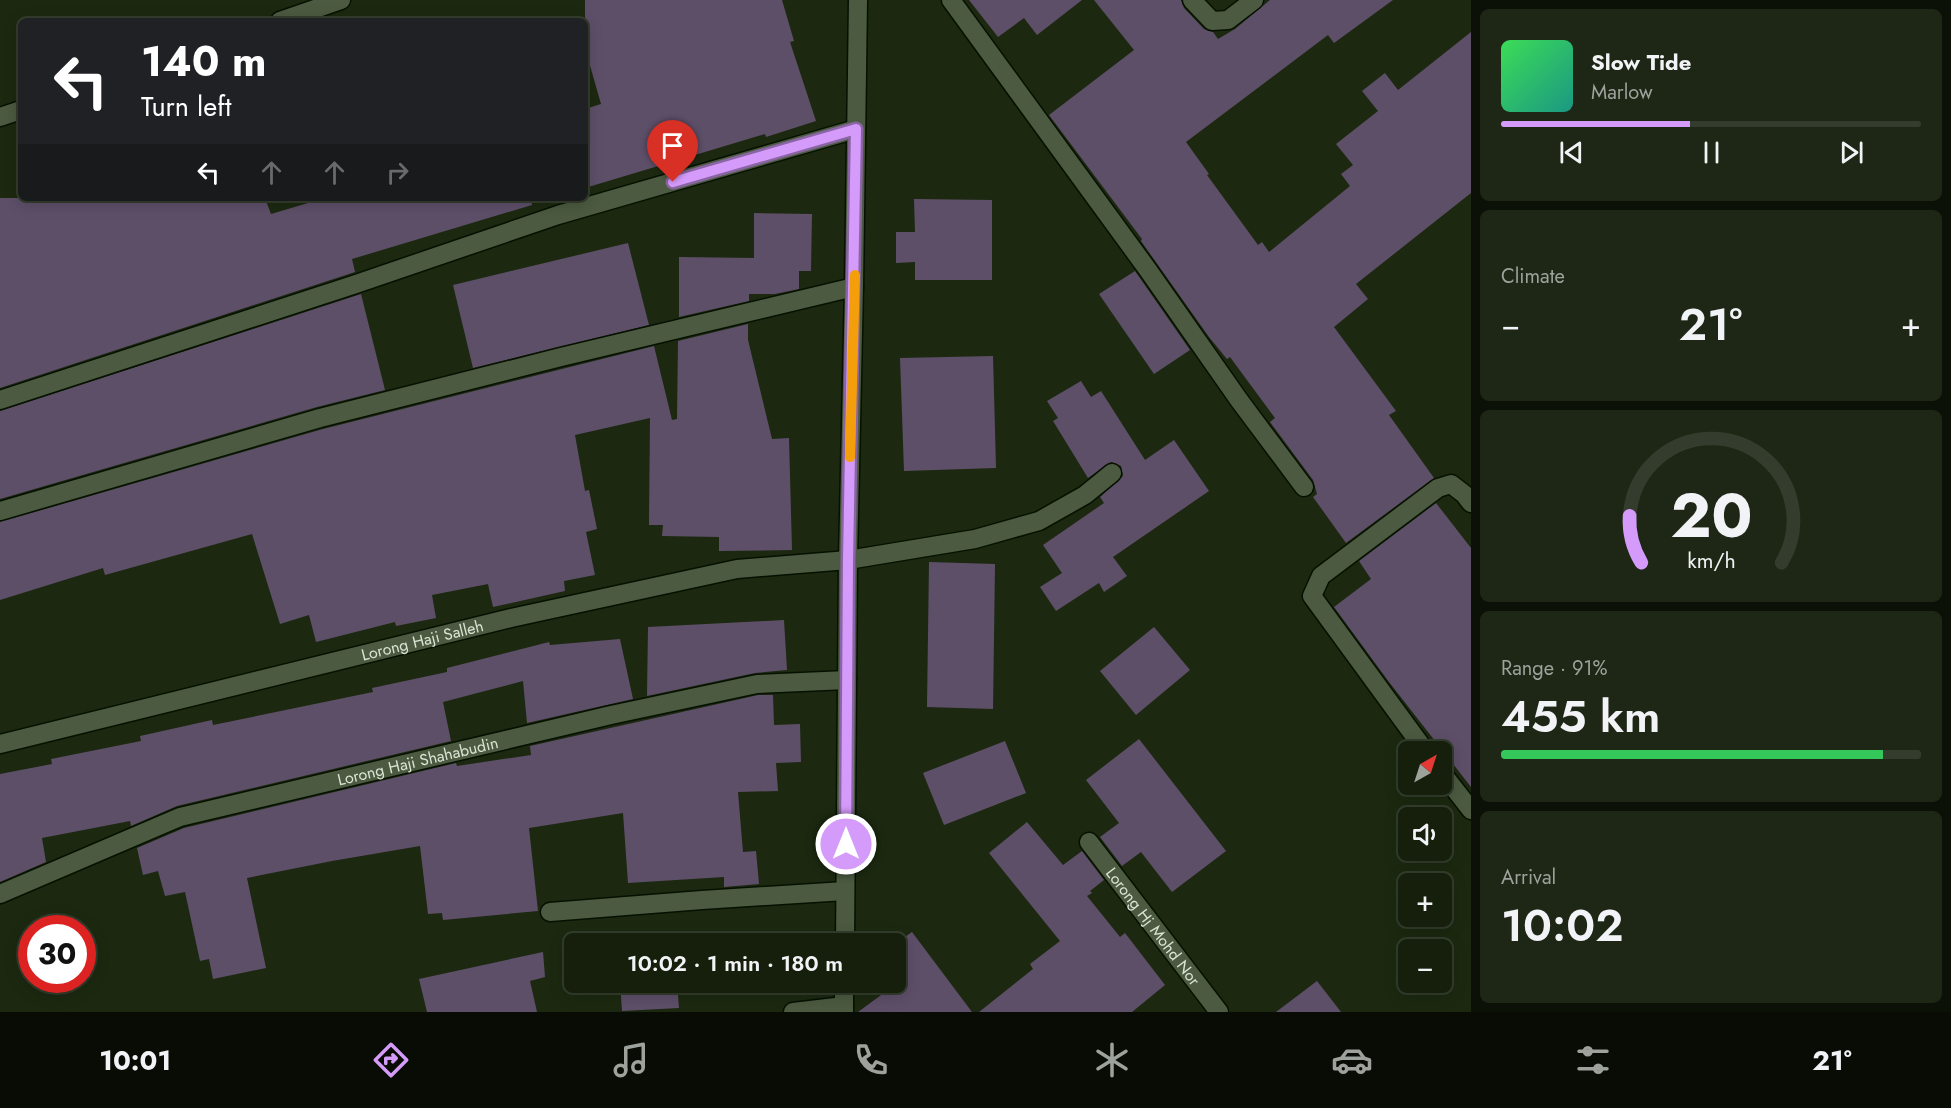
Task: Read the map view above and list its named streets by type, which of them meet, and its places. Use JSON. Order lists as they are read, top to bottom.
{
  "streets": {
    "street": ["Lorong Haji Salleh", "Lorong Haji Shahabudin", "Lorong Hj Mohd Nor"]
  },
  "north": "top right",
  "page": {
    "turn": ["140 m", "Turn left"],
    "song": ["Slow Tide", "Marlow"],
    "tile": [
      "Climate",
      ["Range · 91%", "455 km"],
      ["Arrival", "10:02"]
    ],
    "heat": ["−", "21°", "+"],
    "map_buttons": ["+", "−"],
    "limit": "30",
    "trip": "10:02 · 1 min · 180 m",
    "tabs": ["10:01", "21°"],
    "gauge": ["20", "km/h"]
  }
}
